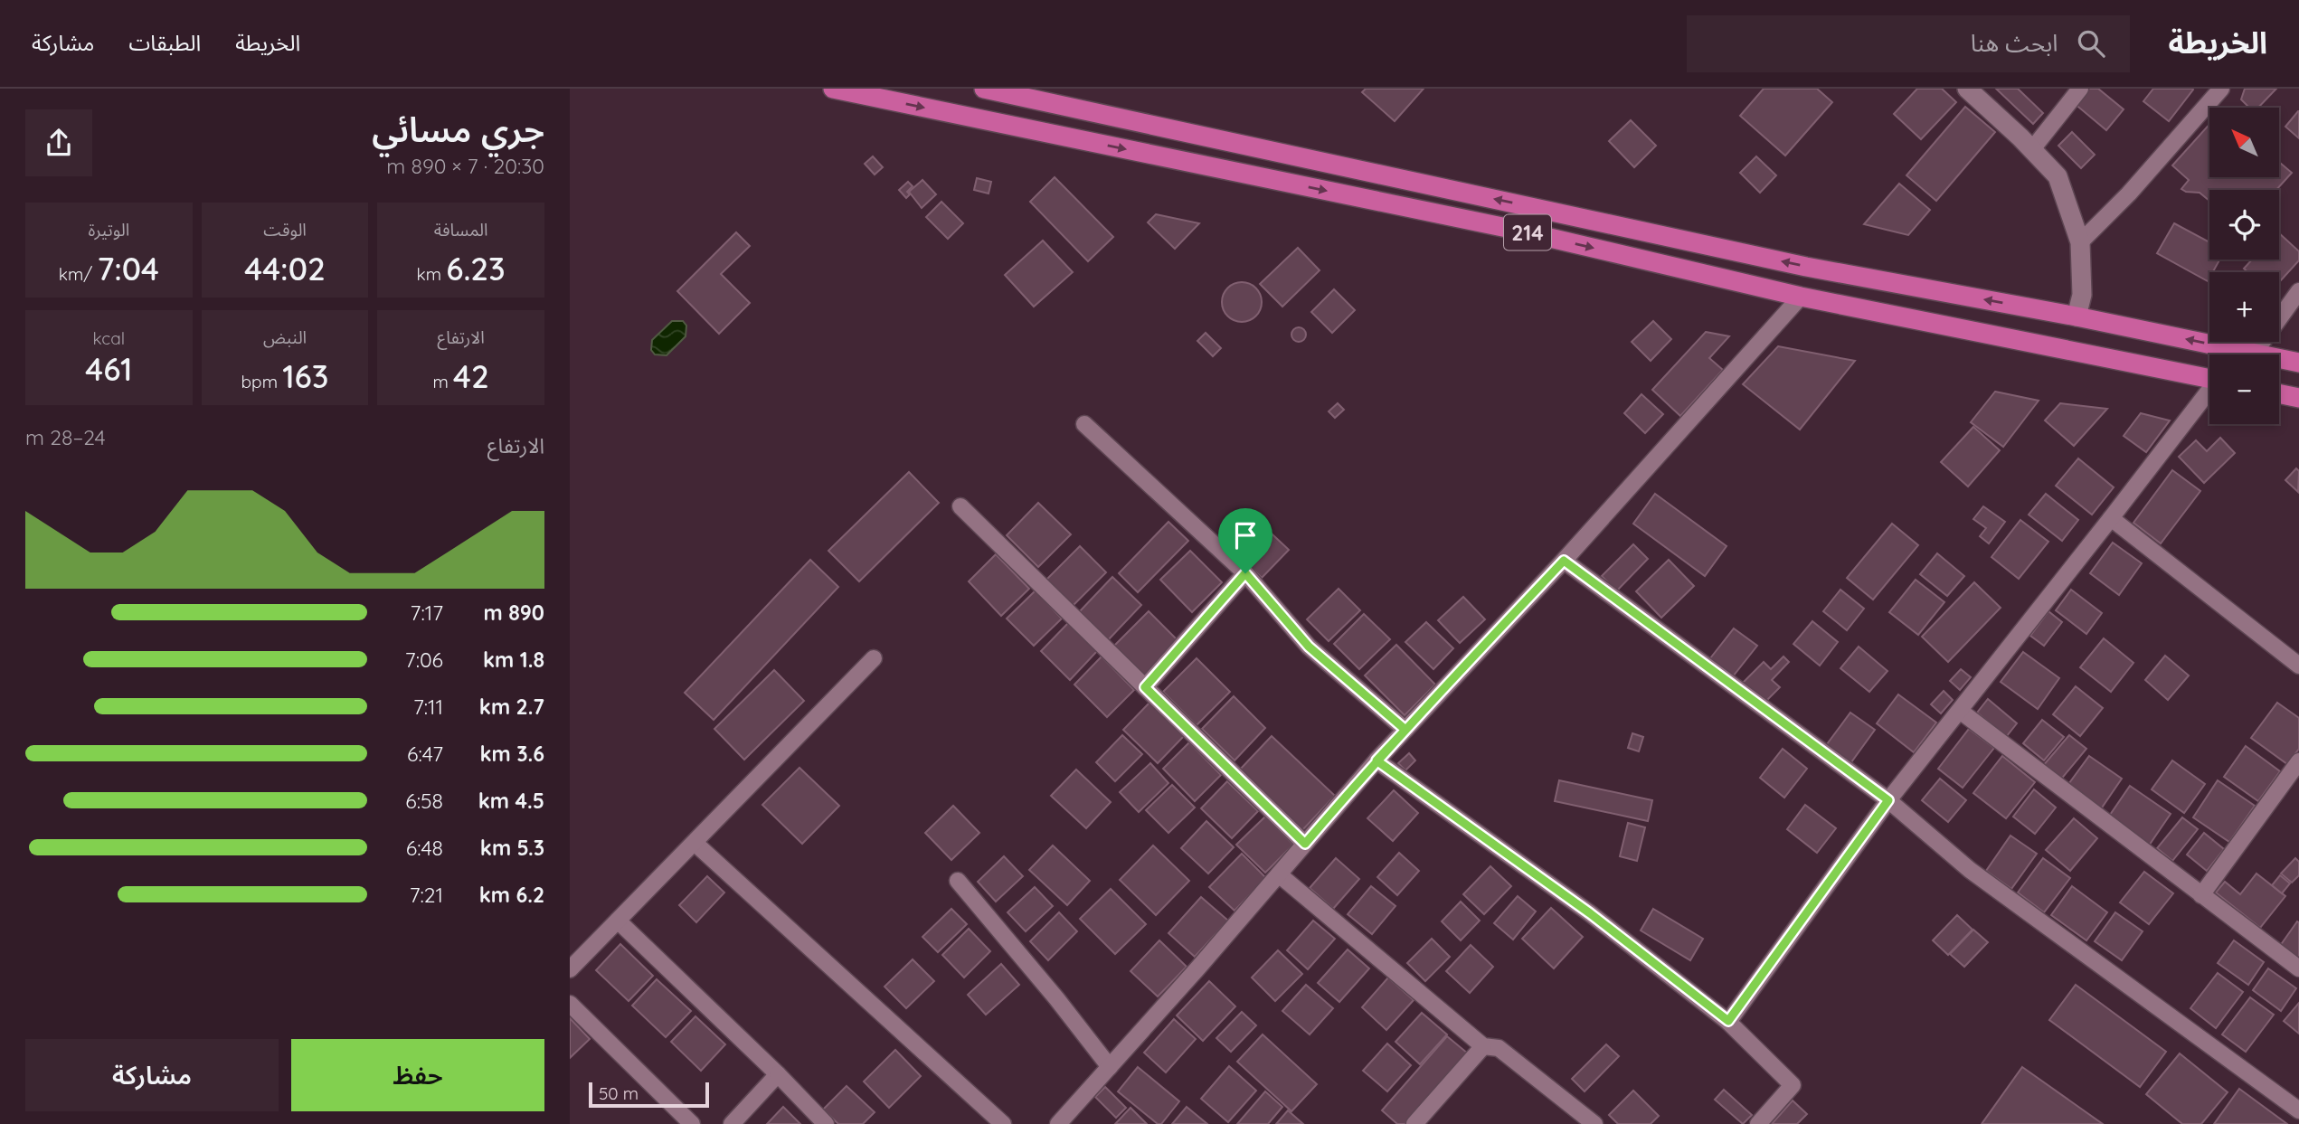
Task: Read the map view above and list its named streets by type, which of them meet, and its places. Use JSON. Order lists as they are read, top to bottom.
{
  "streets": {
    "highway": ["214"]
  },
  "scale_bar": "50 m",
  "north": "top left",
  "page": {
    "header": "الخريطة",
    "search": "ابحث هنا",
    "nav": ["الخريطة", "الطبقات", "مشاركة"],
    "heading": ["جري مسائي", "20:30 · 7 × 890 m"],
    "map_buttons": ["+", "−"],
    "stats": [
      ["المسافة", "6.23 km"],
      ["الوقت", "44:02"],
      ["الوتيرة", "7:04 /km"],
      ["الارتفاع", "42 m"],
      ["النبض", "163 bpm"],
      ["kcal", "461"]
    ],
    "chart": ["الارتفاع", "24–28 m"],
    "list": [
      {
        "name": "890 m",
        "note": "7:17"
      },
      {
        "name": "1.8 km",
        "note": "7:06"
      },
      {
        "name": "2.7 km",
        "note": "7:11"
      },
      {
        "name": "3.6 km",
        "note": "6:47"
      },
      {
        "name": "4.5 km",
        "note": "6:58"
      },
      {
        "name": "5.3 km",
        "note": "6:48"
      },
      {
        "name": "6.2 km",
        "note": "7:21"
      }
    ],
    "buttons": ["حفظ", "مشاركة"],
    "scale": "50 m"
  }
}
